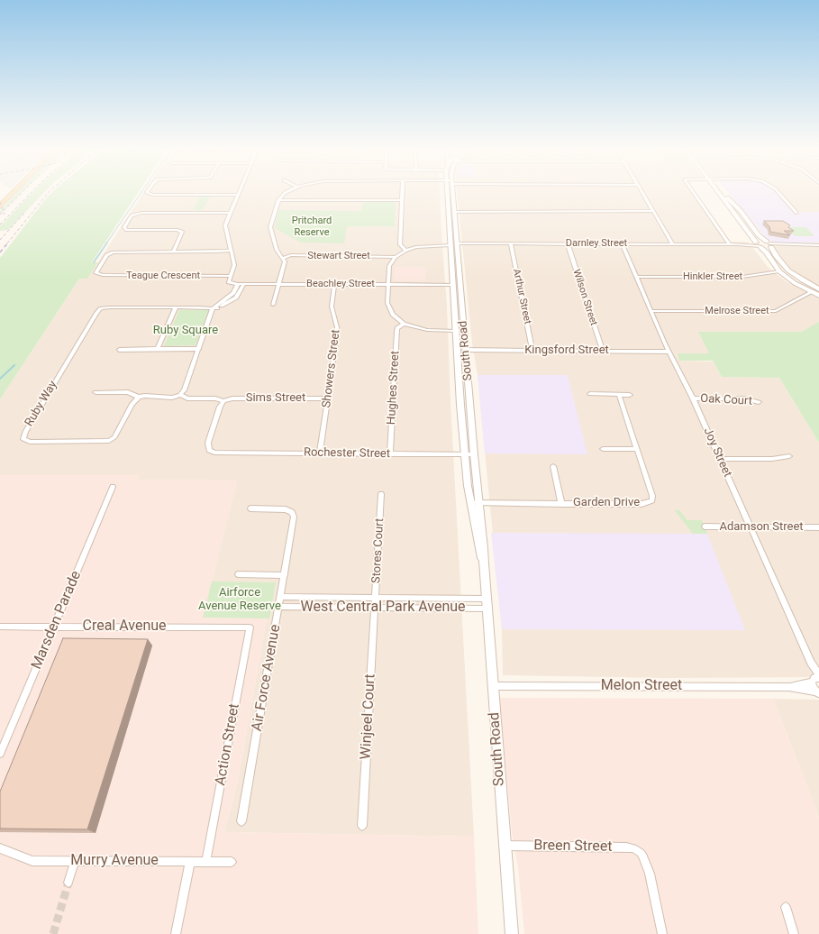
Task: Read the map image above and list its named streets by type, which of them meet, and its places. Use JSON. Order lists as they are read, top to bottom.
{
  "streets": {
    "main road": ["Hinkler Street", "Melrose Street"],
    "street": [
      "Darnley Street",
      "Stewart Street",
      "Teague Crescent",
      "Beachley Street",
      "Arthur Street",
      "Wilson Street",
      "South Road",
      "Kingsford Street",
      "Showers Street",
      "Hughes Street",
      "Sims Street",
      "Oak Court",
      "Ruby Way",
      "Joy Street",
      "Rochester Street",
      "Garden Drive",
      "Adamson Street",
      "Stores Court",
      "West Central Park Avenue",
      "Marsden Parade",
      "Creal Avenue",
      "Air Force Avenue",
      "Melon Street",
      "Winjeel Court",
      "Action Street",
      "Breen Street",
      "Murry Avenue"
    ]
  },
  "crossings": [
    ["Darnley Street", "Arthur Street"],
    ["Darnley Street", "Wilson Street"],
    ["Darnley Street", "South Road"],
    ["Darnley Street", "Joy Street"],
    ["Teague Crescent", "Beachley Street"],
    ["Hinkler Street", "Joy Street"],
    ["Beachley Street", "South Road"],
    ["Beachley Street", "Showers Street"],
    ["Arthur Street", "Kingsford Street"],
    ["Wilson Street", "Kingsford Street"],
    ["Melrose Street", "Joy Street"],
    ["South Road", "Kingsford Street"],
    ["South Road", "Rochester Street"],
    ["South Road", "Garden Drive"],
    ["South Road", "West Central Park Avenue"],
    ["South Road", "Melon Street"],
    ["South Road", "Breen Street"],
    ["Kingsford Street", "Joy Street"],
    ["Showers Street", "Sims Street"],
    ["Showers Street", "Rochester Street"],
    ["Hughes Street", "Rochester Street"],
    ["Sims Street", "Rochester Street"],
    ["Oak Court", "Joy Street"],
    ["Joy Street", "Adamson Street"],
    ["Joy Street", "Melon Street"],
    ["Stores Court", "West Central Park Avenue"],
    ["Stores Court", "Winjeel Court"],
    ["West Central Park Avenue", "Air Force Avenue"],
    ["West Central Park Avenue", "Winjeel Court"],
    ["Marsden Parade", "Creal Avenue"],
    ["Creal Avenue", "Action Street"],
    ["Action Street", "Murry Avenue"]
  ],
  "parks": ["Pritchard Reserve", "Ruby Square", "Airforce Avenue Reserve"]
}
